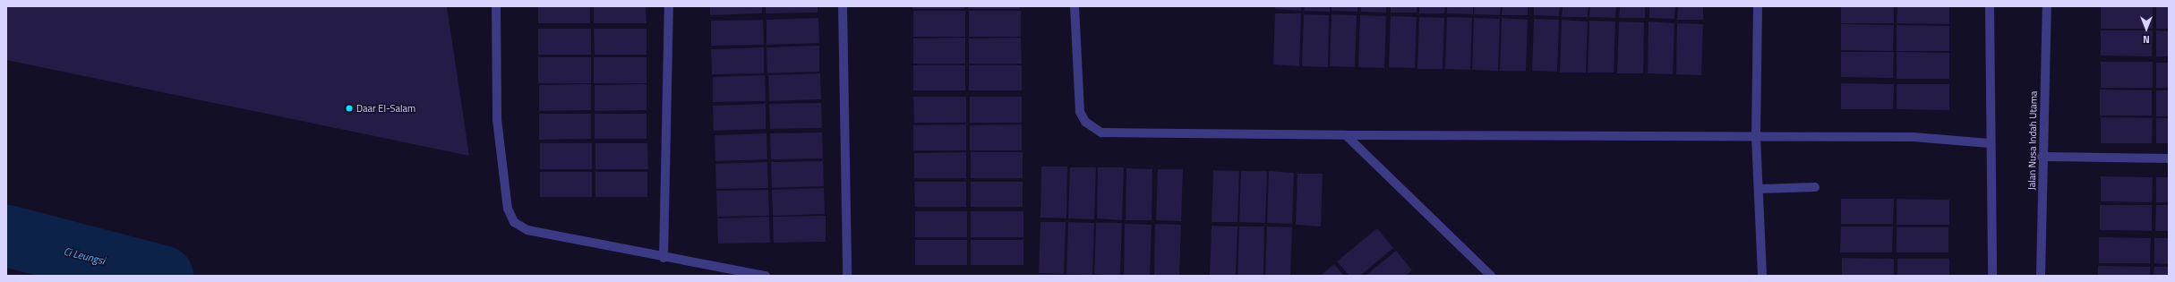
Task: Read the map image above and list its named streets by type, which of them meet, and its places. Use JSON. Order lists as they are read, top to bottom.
{
  "streets": {
    "street": ["Jalan Nusa Indah Utama"]
  },
  "water": ["Ci Leungsi"],
  "places": ["Daar El-Salam"],
  "north": "bottom"
}
